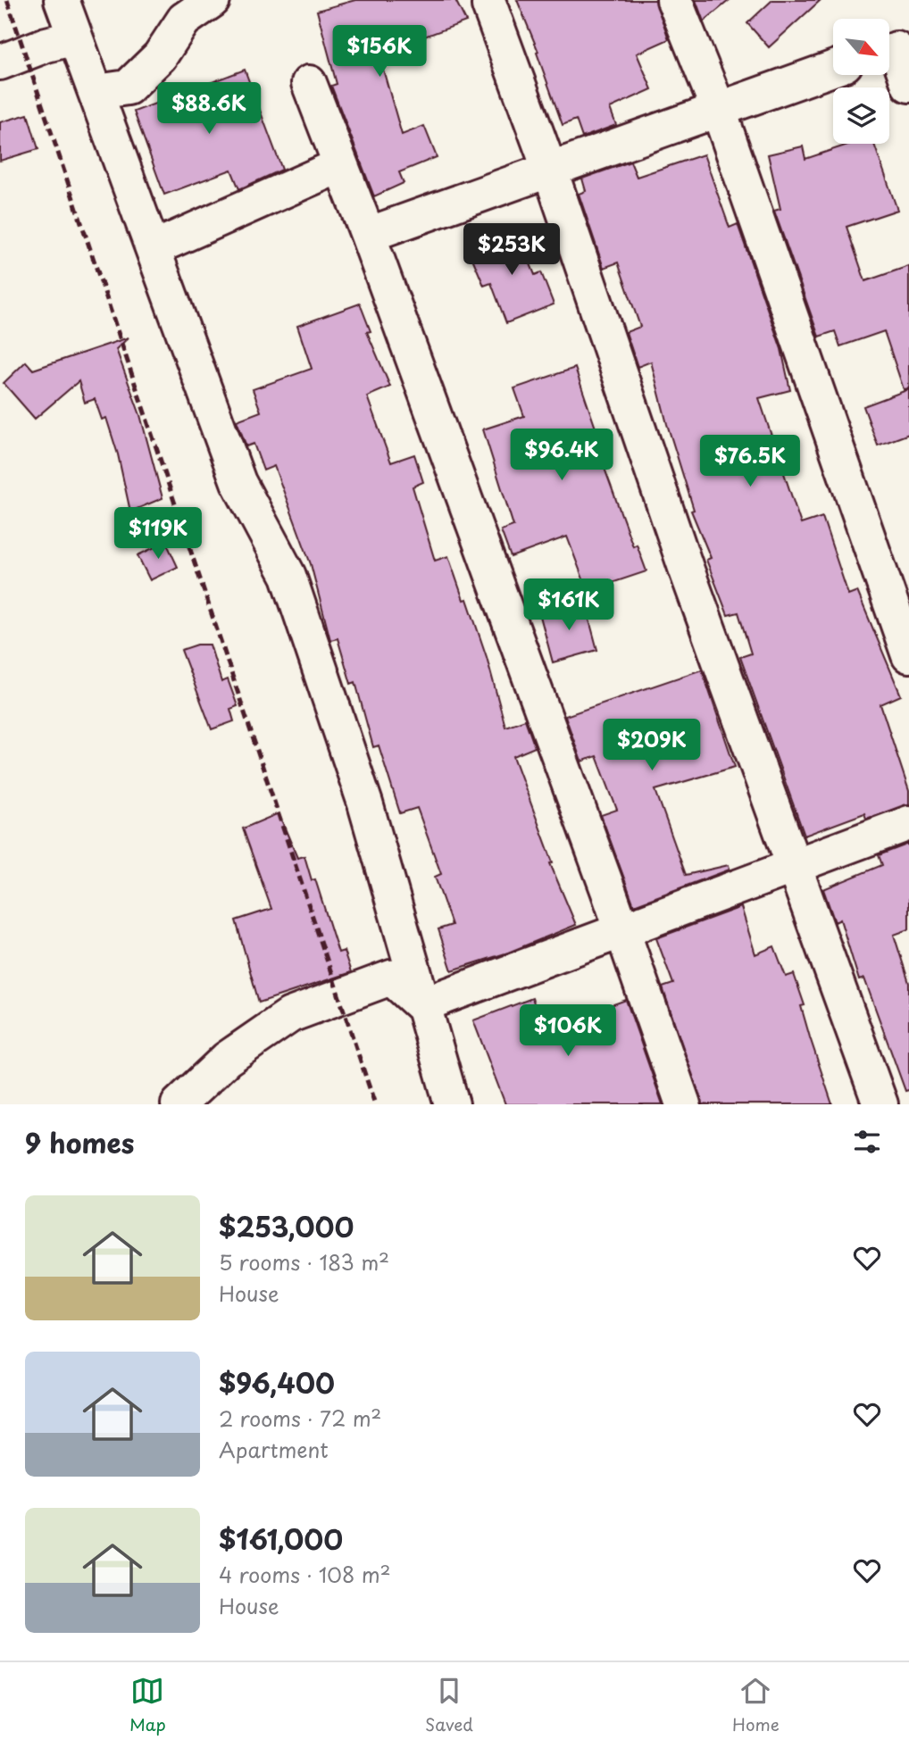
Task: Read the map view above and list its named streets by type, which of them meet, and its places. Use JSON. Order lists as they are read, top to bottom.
{
  "north": "bottom right",
  "page": {
    "price": [
      "$156K",
      "$88.6K",
      "$253K",
      "$96.4K",
      "$76.5K",
      "$119K",
      "$161K",
      "$209K",
      "$106K"
    ],
    "heading": "9 homes",
    "list": [
      {
        "name": "$253,000",
        "note": "5 rooms · 183 m² · House"
      },
      {
        "name": "$96,400",
        "note": "2 rooms · 72 m² · Apartment"
      },
      {
        "name": "$161,000",
        "note": "4 rooms · 108 m² · House"
      }
    ],
    "tabs": ["Map", "Saved", "Home"]
  }
}
